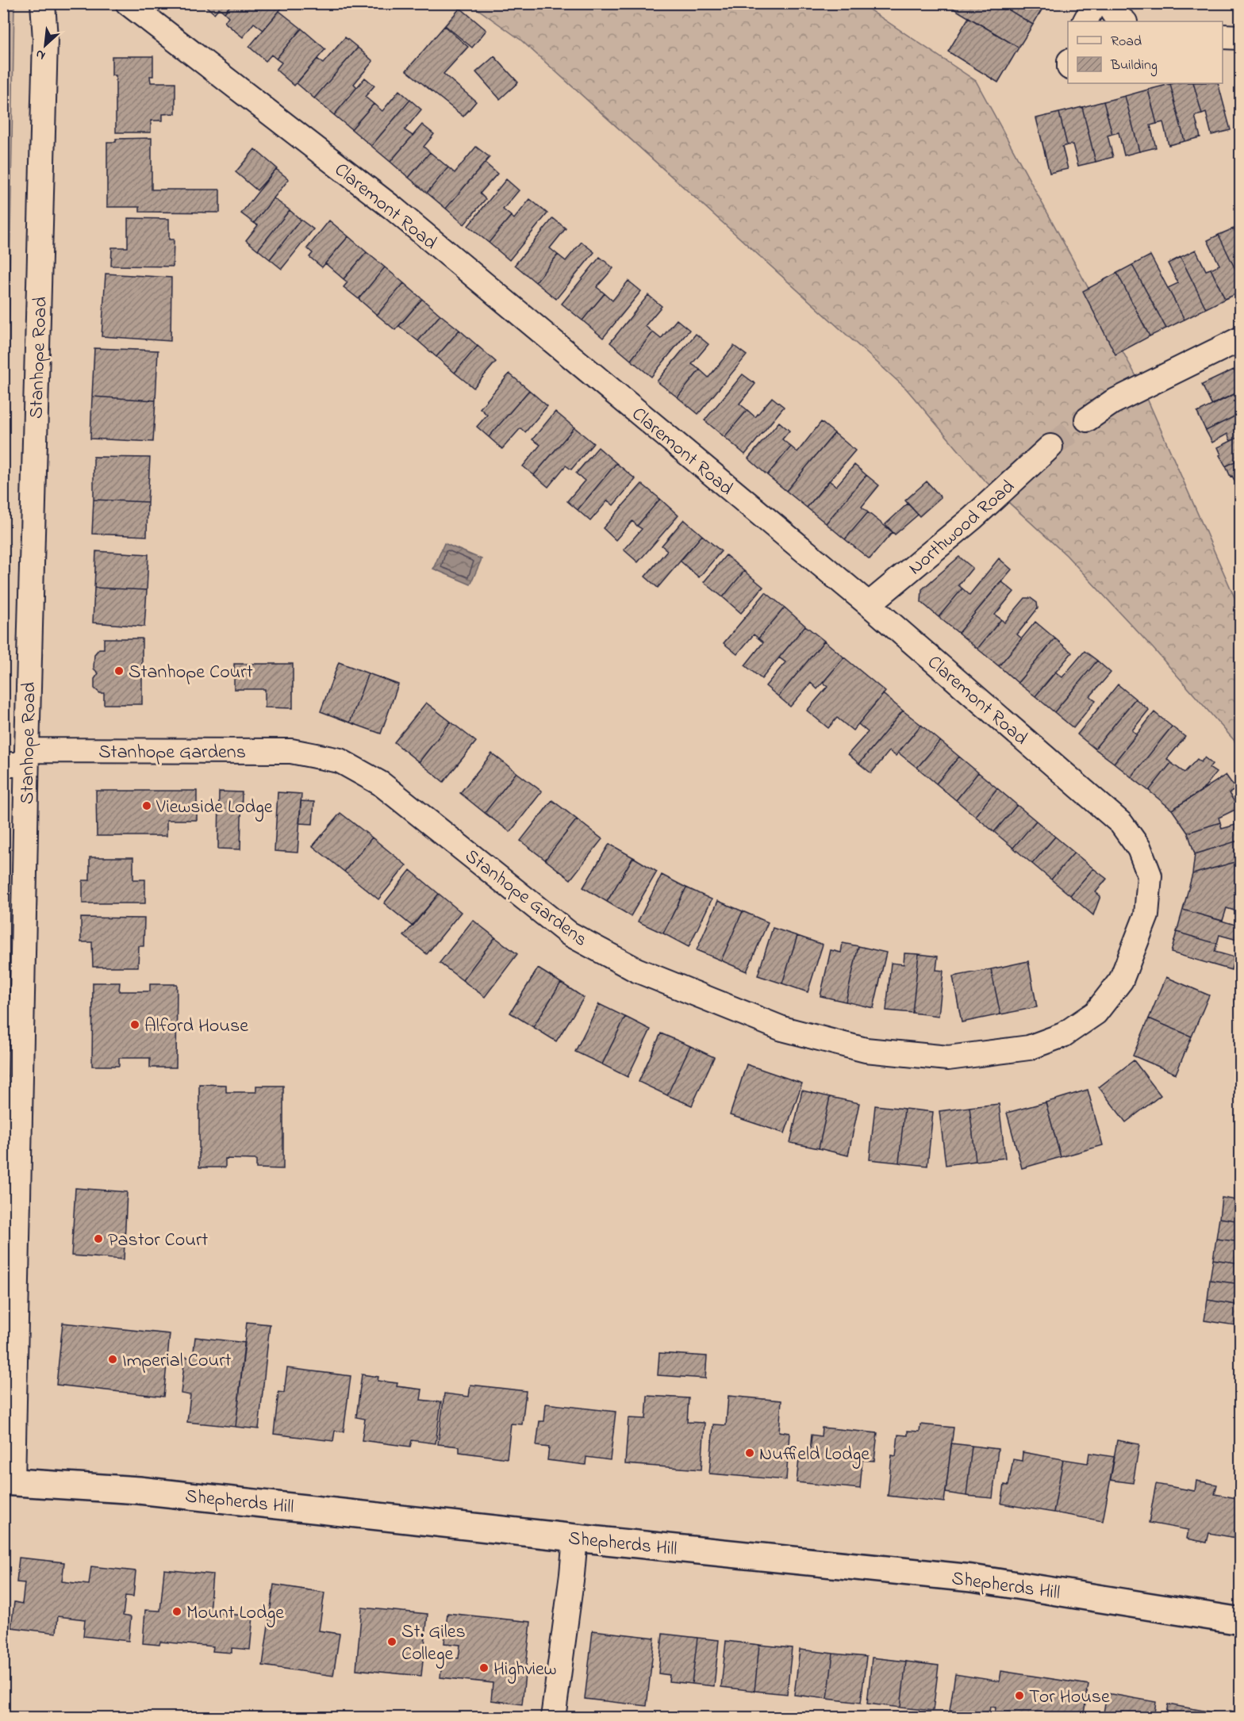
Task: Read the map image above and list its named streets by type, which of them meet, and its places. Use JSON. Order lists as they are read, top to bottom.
{
  "streets": {
    "street": [
      "Claremont Road",
      "Stanhope Road",
      "Northwood Road",
      "Stanhope Gardens",
      "Shepherds Hill"
    ]
  },
  "crossings": [
    ["Claremont Road", "Northwood Road"],
    ["Claremont Road", "Stanhope Gardens"],
    ["Stanhope Road", "Stanhope Gardens"],
    ["Stanhope Road", "Shepherds Hill"]
  ],
  "places": [
    "Stanhope Court",
    "Viewside Lodge",
    "Alford House",
    "Pastor Court",
    "Imperial Court",
    "Nuffield Lodge",
    "Mount Lodge",
    "St. Giles College",
    "Highview",
    "Tor House"
  ],
  "legend": ["Road", "Building"],
  "north": "bottom left"
}
